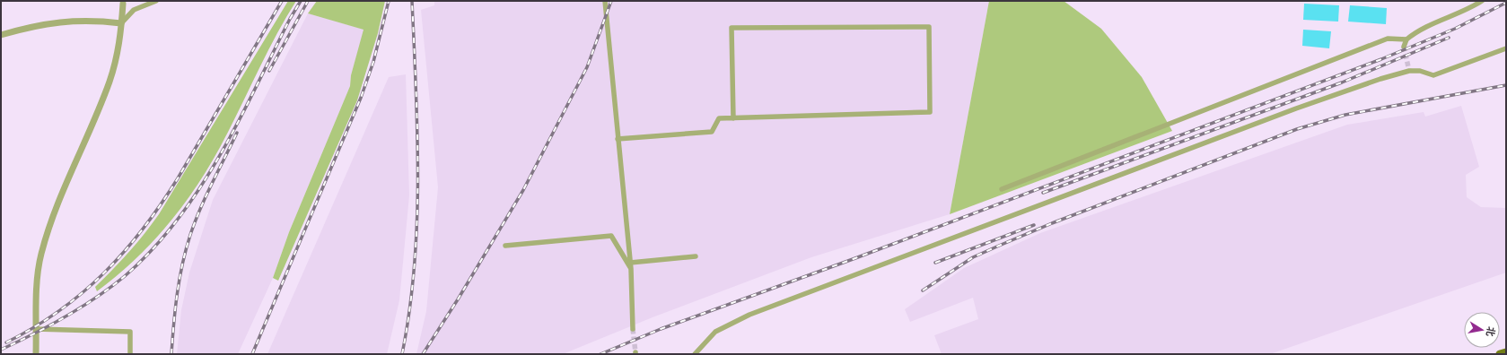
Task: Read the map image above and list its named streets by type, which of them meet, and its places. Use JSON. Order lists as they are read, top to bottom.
{
  "north": "right"
}
